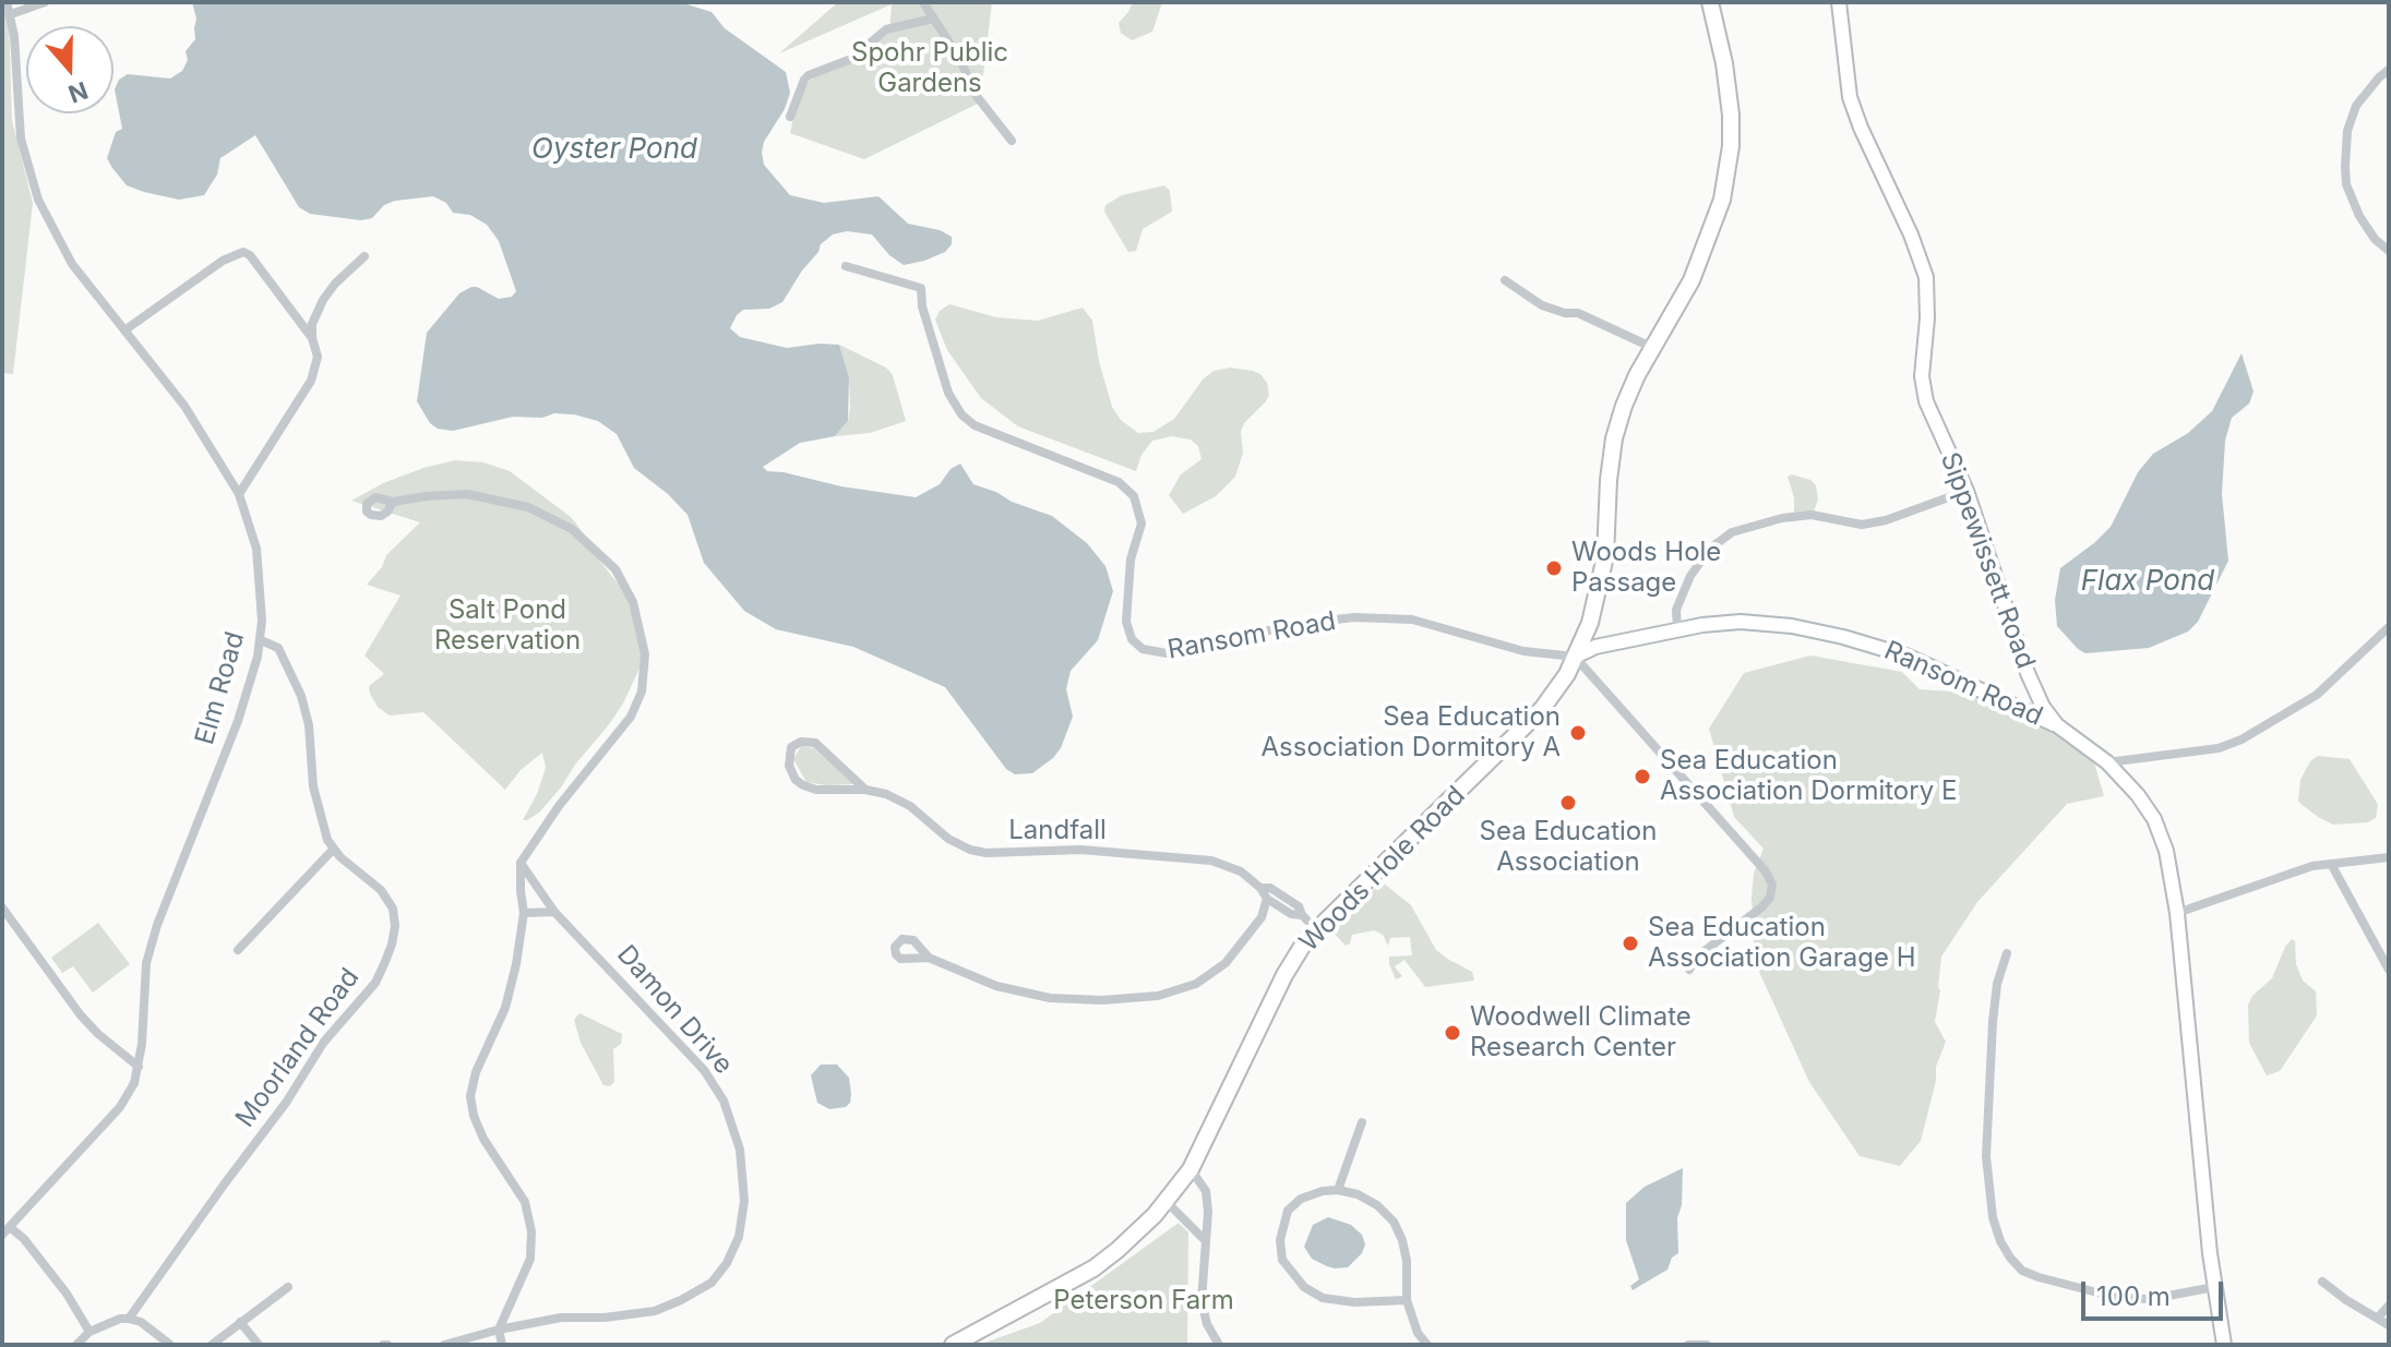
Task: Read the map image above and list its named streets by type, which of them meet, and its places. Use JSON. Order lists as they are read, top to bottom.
{
  "streets": {
    "highway": ["Woods Hole Road"],
    "main road": ["Sippewissett Road", "Ransom Road"],
    "street": [
      "Elm Road",
      "Landfall",
      "Damon Drive",
      "Moorland Road"
    ]
  },
  "crossings": [
    ["Sippewissett Road", "Ransom Road"],
    ["Ransom Road", "Woods Hole Road"],
    ["Elm Road", "Moorland Road"],
    ["Landfall", "Woods Hole Road"]
  ],
  "water": ["Oyster Pond", "Flax Pond"],
  "parks": ["Spohr Public Gardens", "Salt Pond Reservation", "Peterson Farm"],
  "places": [
    "Woods Hole Passage",
    "Sea Education Association Dormitory A",
    "Sea Education Association Dormitory E",
    "Sea Education Association",
    "Sea Education Association Garage H",
    "Woodwell Climate Research Center"
  ],
  "scale_bar": "100 m",
  "north": "bottom"
}
